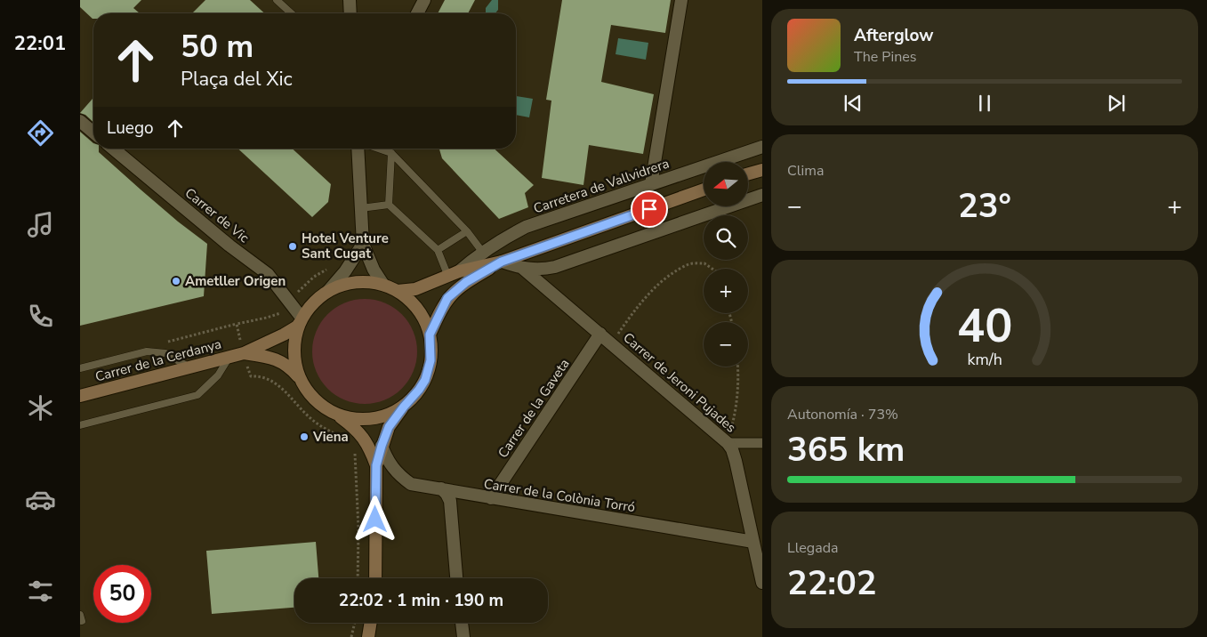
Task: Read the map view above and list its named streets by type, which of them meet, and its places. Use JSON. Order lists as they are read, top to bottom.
{
  "streets": {
    "main road": ["Carretera de Vallvidrera", "Carrer de la Cerdanya"],
    "street": [
      "Carrer de Vic",
      "Carrer de Jeroni Pujades",
      "Carrer de la Gaveta",
      "Carrer de la Colònia Torró"
    ]
  },
  "crossings": [
    ["Carretera de Vallvidrera", "Carrer de Vic"],
    ["Carretera de Vallvidrera", "Carrer de la Cerdanya"],
    ["Carrer de Vic", "Carrer de la Cerdanya"],
    ["Carrer de Jeroni Pujades", "Carrer de la Gaveta"],
    ["Carrer de Jeroni Pujades", "Carrer de la Colònia Torró"],
    ["Carrer de la Gaveta", "Carrer de la Colònia Torró"]
  ],
  "places": ["Hotel Venture Sant Cugat", "Ametller Origen", "Viena"],
  "north": "left",
  "page": {
    "tabs": "22:01",
    "turn": ["50 m", "Plaça del Xic"],
    "song": ["Afterglow", "The Pines"],
    "then": "Luego",
    "tile": [
      "Clima",
      ["Autonomía · 73%", "365 km"],
      ["Llegada", "22:02"]
    ],
    "map_buttons": ["+", "−"],
    "heat": ["−", "23°", "+"],
    "limit": "50",
    "trip": "22:02 · 1 min · 190 m",
    "gauge": ["40", "km/h"]
  }
}
